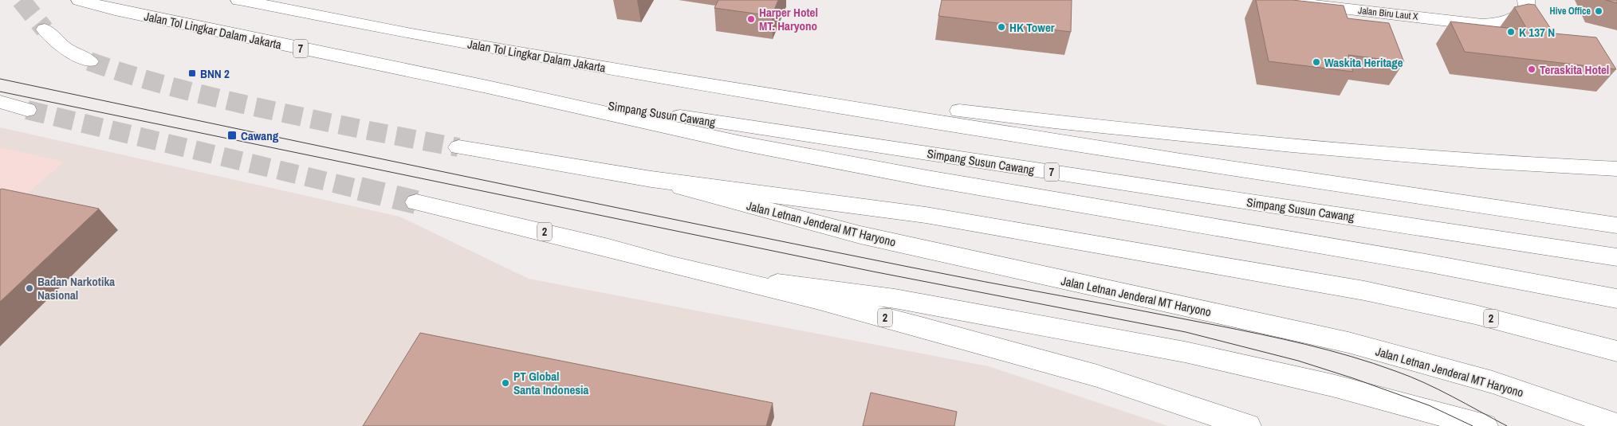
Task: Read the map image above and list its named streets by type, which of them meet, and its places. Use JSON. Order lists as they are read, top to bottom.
{
  "streets": {
    "main road": [
      "Jalan Biru Laut X",
      "Jalan Tol Lingkar Dalam Jakarta",
      "7",
      "Simpang Susun Cawang",
      "Jalan Letnan Jenderal MT Haryono",
      "2"
    ]
  },
  "crossings": [
    ["Jalan Tol Lingkar Dalam Jakarta", "Simpang Susun Cawang"]
  ],
  "places": {
    "other": [
      "Hive Office",
      "Harper Hotel MT. Haryono",
      "HK Tower",
      "K 137 N",
      "Waskita Heritage",
      "Teraskita Hotel",
      "Badan Narkotika Nasional",
      "PT Global Santa Indonesia"
    ],
    "transit": ["BNN 2", "Cawang"]
  }
}
